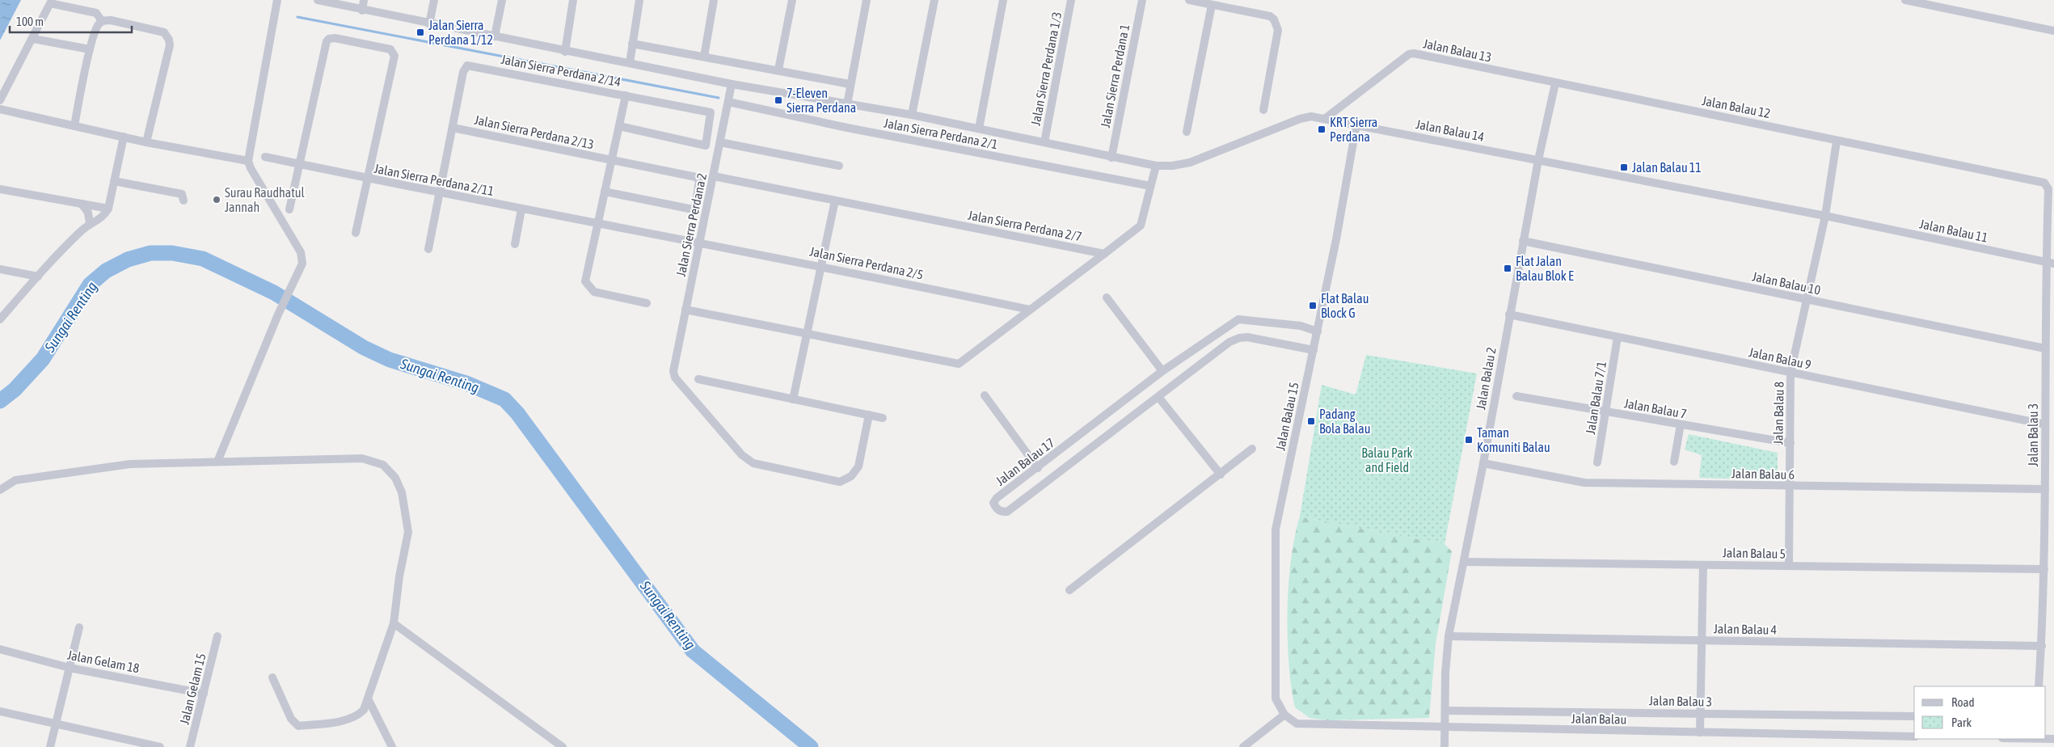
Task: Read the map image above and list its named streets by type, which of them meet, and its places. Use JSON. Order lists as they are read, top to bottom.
{
  "streets": {
    "street": [
      "Jalan Balau 13",
      "Jalan Sierra Perdana 1/3",
      "Jalan Sierra Perdana 2/14",
      "Jalan Sierra Perdana 1",
      "Jalan Balau 12",
      "Jalan Balau 14",
      "Jalan Sierra Perdana 2/13",
      "Jalan Sierra Perdana 2/1",
      "Jalan Sierra Perdana 2/11",
      "Jalan Sierra Perdana 2",
      "Jalan Sierra Perdana 2/7",
      "Jalan Balau 11",
      "Jalan Sierra Perdana 2/5",
      "Jalan Balau 10",
      "Jalan Balau 9",
      "Jalan Balau 2",
      "Jalan Balau 7/1",
      "Jalan Balau 7",
      "Jalan Balau 8",
      "Jalan Balau 15",
      "Jalan Balau 3",
      "Jalan Balau 17",
      "Jalan Balau 6",
      "Jalan Balau 5",
      "Jalan Balau 4",
      "Jalan Gelam 18",
      "Jalan Gelam 15",
      "Jalan Balau"
    ]
  },
  "crossings": [
    ["Jalan Balau 13", "Jalan Balau 12"],
    ["Jalan Balau 13", "Jalan Balau 14"],
    ["Jalan Balau 13", "Jalan Balau 2"],
    ["Jalan Sierra Perdana 1/3", "Jalan Balau 14"],
    ["Jalan Sierra Perdana 2/14", "Jalan Sierra Perdana 2/13"],
    ["Jalan Sierra Perdana 1", "Jalan Balau 14"],
    ["Jalan Balau 12", "Jalan Balau 2"],
    ["Jalan Balau 12", "Jalan Balau 3"],
    ["Jalan Balau 14", "Jalan Sierra Perdana 2"],
    ["Jalan Balau 14", "Jalan Balau 11"],
    ["Jalan Balau 14", "Jalan Balau 2"],
    ["Jalan Balau 14", "Jalan Balau 15"],
    ["Jalan Sierra Perdana 2/1", "Jalan Sierra Perdana 2"],
    ["Jalan Sierra Perdana 2/11", "Jalan Sierra Perdana 2/5"],
    ["Jalan Sierra Perdana 2", "Jalan Sierra Perdana 2/7"],
    ["Jalan Sierra Perdana 2", "Jalan Sierra Perdana 2/5"],
    ["Jalan Balau 11", "Jalan Balau 2"],
    ["Jalan Balau 11", "Jalan Balau 8"],
    ["Jalan Balau 11", "Jalan Balau 3"],
    ["Jalan Balau 10", "Jalan Balau 2"],
    ["Jalan Balau 10", "Jalan Balau 8"],
    ["Jalan Balau 10", "Jalan Balau 3"],
    ["Jalan Balau 9", "Jalan Balau 2"],
    ["Jalan Balau 9", "Jalan Balau 7/1"],
    ["Jalan Balau 9", "Jalan Balau 8"],
    ["Jalan Balau 9", "Jalan Balau 3"],
    ["Jalan Balau 2", "Jalan Balau 3"],
    ["Jalan Balau 2", "Jalan Balau 6"],
    ["Jalan Balau 2", "Jalan Balau 5"],
    ["Jalan Balau 2", "Jalan Balau 4"],
    ["Jalan Balau 2", "Jalan Balau"],
    ["Jalan Balau 7/1", "Jalan Balau 7"],
    ["Jalan Balau 7", "Jalan Balau 8"],
    ["Jalan Balau 8", "Jalan Balau 6"],
    ["Jalan Balau 8", "Jalan Balau 5"],
    ["Jalan Balau 15", "Jalan Balau 17"],
    ["Jalan Balau 15", "Jalan Balau"],
    ["Jalan Balau 3", "Jalan Balau 6"],
    ["Jalan Balau 3", "Jalan Balau 5"],
    ["Jalan Balau 3", "Jalan Balau 4"],
    ["Jalan Gelam 18", "Jalan Gelam 15"]
  ],
  "water": ["Sungai Renting"],
  "parks": ["Balau Park and Field"],
  "places": {
    "transit": [
      "Jalan Sierra Perdana 1/12",
      "7-Eleven Sierra Perdana",
      "KRT Sierra Perdana",
      "Jalan Balau 11",
      "Flat Jalan Balau Blok E",
      "Flat Balau Block G",
      "Padang Bola Balau",
      "Taman Komuniti Balau"
    ],
    "other": ["Surau Raudhatul Jannah"]
  },
  "legend": ["Road", "Park"],
  "scale_bar": "100 m"
}
